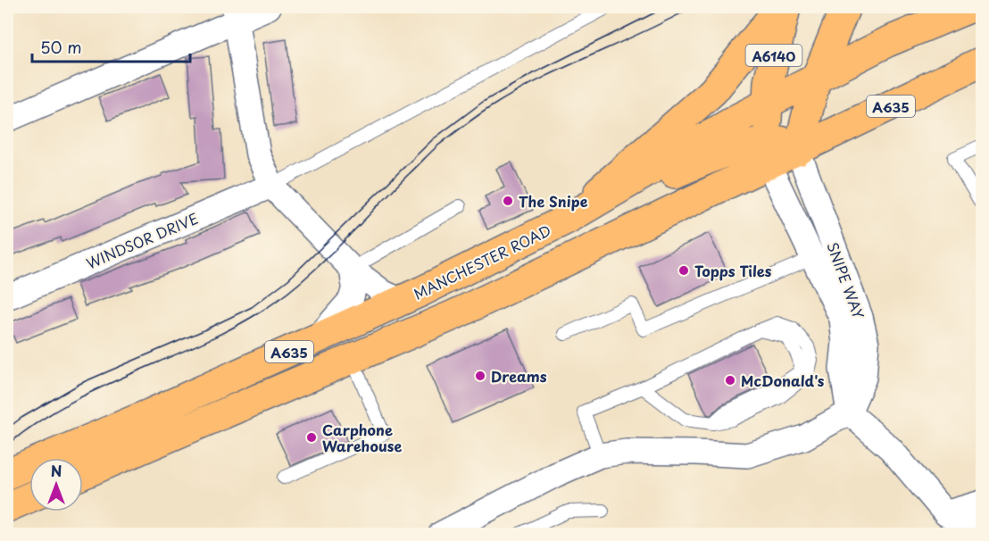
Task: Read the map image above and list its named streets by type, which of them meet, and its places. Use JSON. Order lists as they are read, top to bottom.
{
  "streets": {
    "main road": ["A6140", "A635", "MANCHESTER ROAD"],
    "street": ["WINDSOR DRIVE", "SNIPE WAY"]
  },
  "crossings": [
    ["A6140", "A635"],
    ["A6140", "MANCHESTER ROAD"],
    ["A6140", "SNIPE WAY"],
    ["A635", "SNIPE WAY"]
  ],
  "places": [
    "The Snipe",
    "Topps Tiles",
    "Dreams",
    "McDonald's",
    "Carphone Warehouse"
  ],
  "scale_bar": "50 m",
  "north": "top"
}
